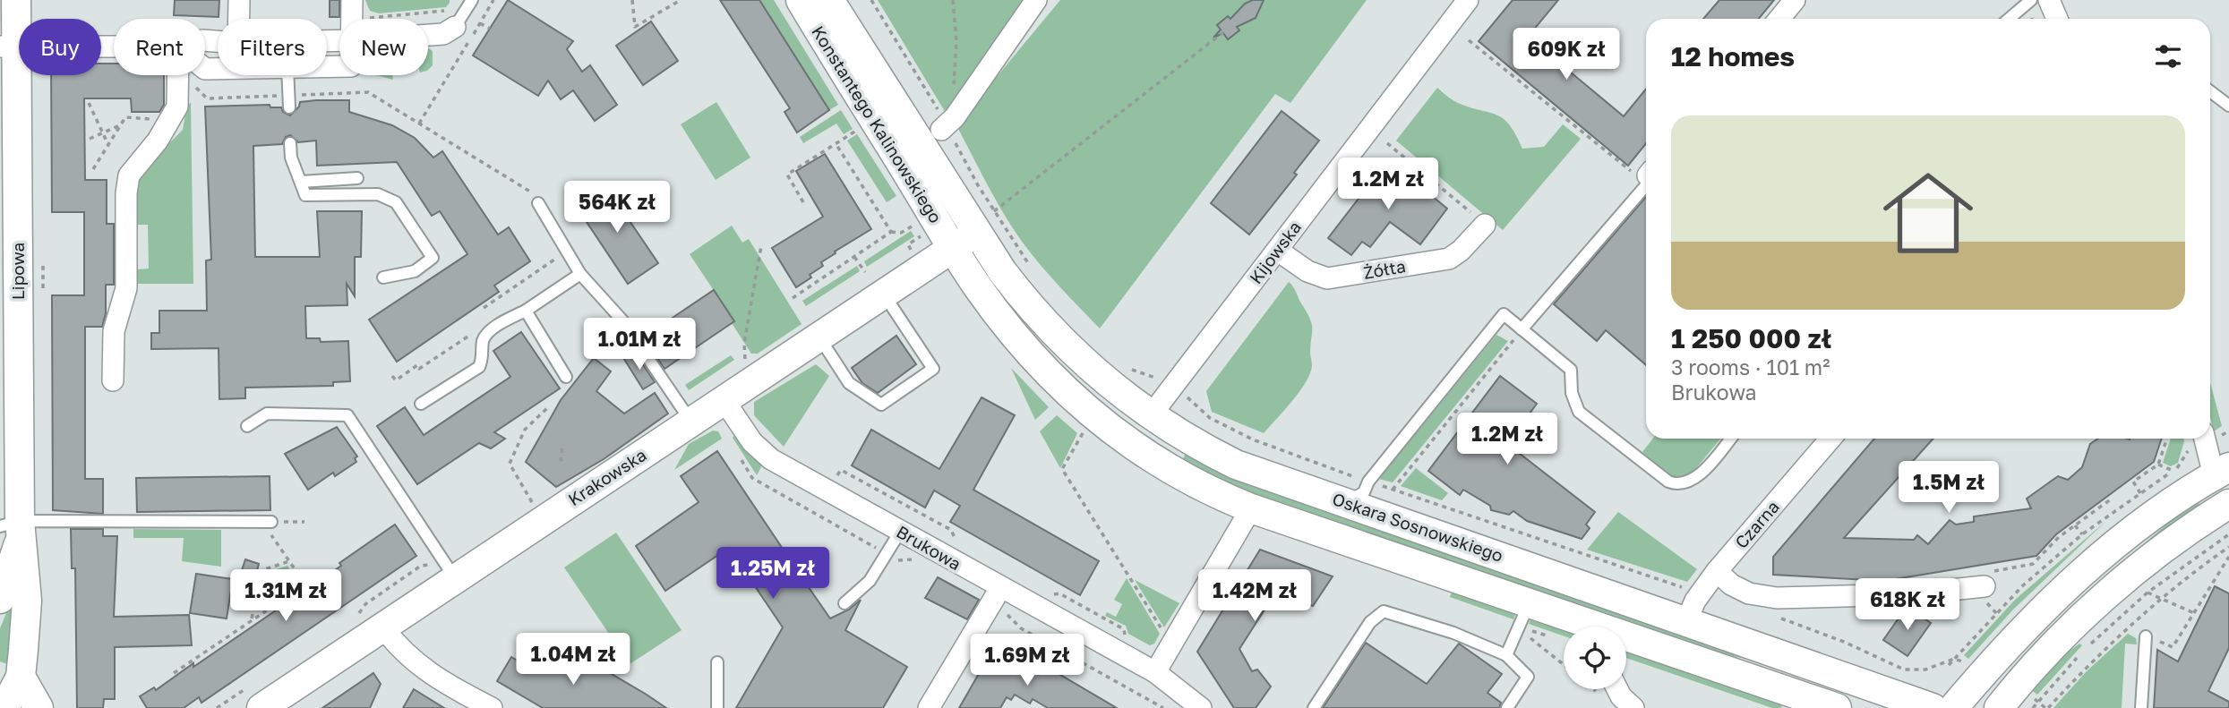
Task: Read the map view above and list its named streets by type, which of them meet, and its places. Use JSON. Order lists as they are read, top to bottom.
{
  "streets": {
    "street": [
      "Konstantego Kalinowskiego",
      "Kijowska",
      "Żółta",
      "Lipowa",
      "Krakowska",
      "Czarna",
      "Oskara Sosnowskiego",
      "Brukowa"
    ]
  },
  "crossings": [
    ["Konstantego Kalinowskiego", "Krakowska"],
    ["Konstantego Kalinowskiego", "Oskara Sosnowskiego"],
    ["Kijowska", "Żółta"],
    ["Kijowska", "Oskara Sosnowskiego"],
    ["Krakowska", "Oskara Sosnowskiego"],
    ["Krakowska", "Brukowa"],
    ["Czarna", "Oskara Sosnowskiego"]
  ],
  "page": {
    "chip": [
      "Buy",
      "Rent",
      "Filters",
      "New"
    ],
    "heading": "12 homes",
    "price": [
      "609K zł",
      "1.2M zł",
      "564K zł",
      "1.01M zł",
      "1.2M zł",
      "1.5M zł",
      "1.25M zł",
      "1.31M zł",
      "1.42M zł",
      "618K zł",
      "1.04M zł",
      "1.69M zł"
    ],
    "list": [
      {
        "name": "1 250 000 zł",
        "note": "3 rooms · 101 m² · Brukowa"
      }
    ]
  }
}
